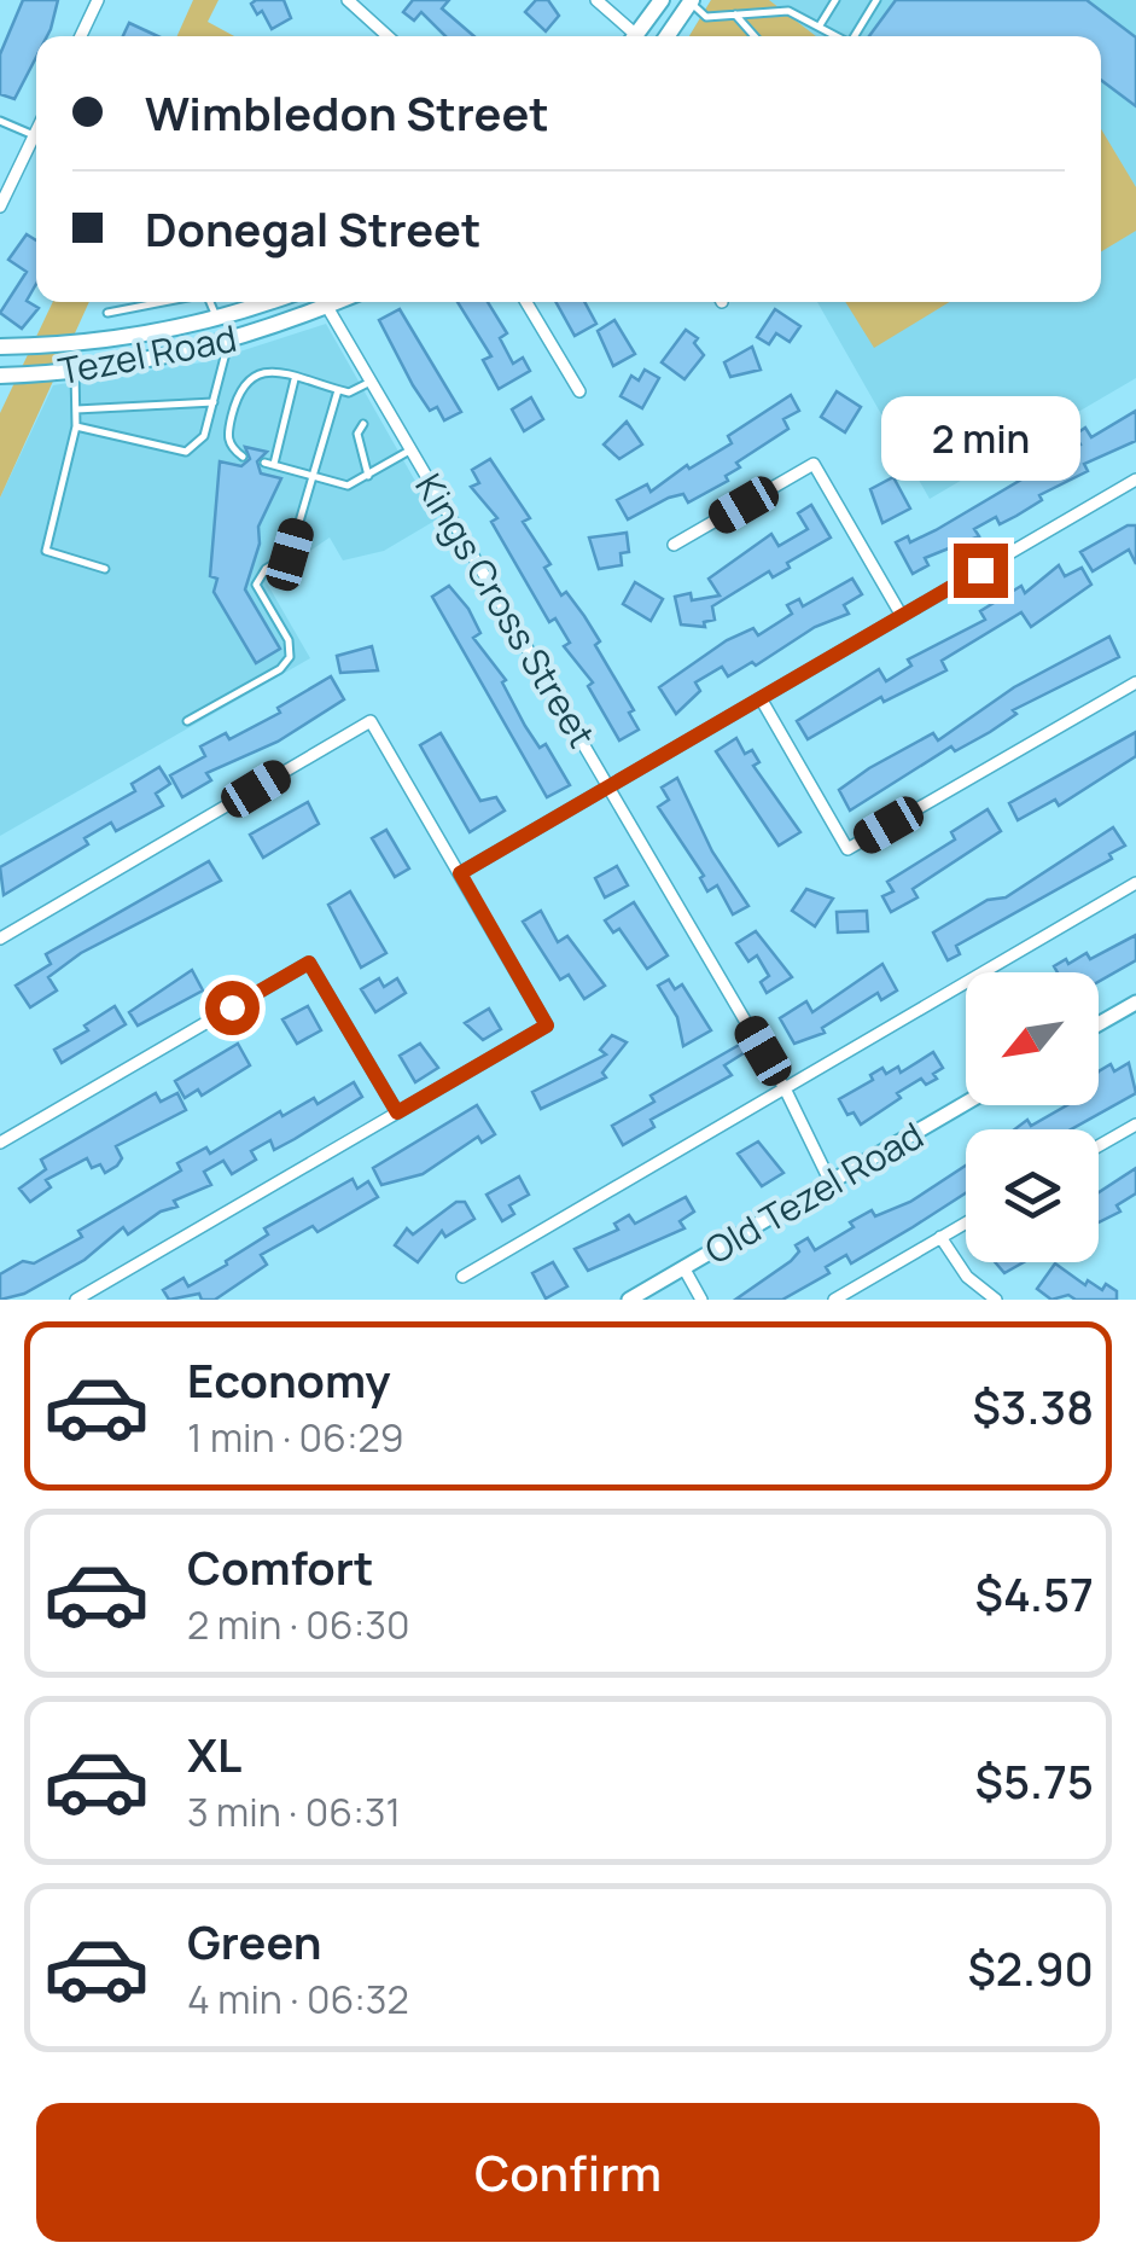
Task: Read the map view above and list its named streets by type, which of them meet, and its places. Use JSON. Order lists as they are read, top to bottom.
{
  "streets": {
    "main road": ["Tezel Road"],
    "street": ["Kings Cross Street", "Old Tezel Road"]
  },
  "crossings": [
    ["Kings Cross Street", "Old Tezel Road"]
  ],
  "north": "bottom left",
  "page": {
    "banner": ["Wimbledon Street", "Donegal Street"],
    "bubble": "2 min",
    "list": [
      {
        "name": "Economy",
        "note": "1 min · 06:29",
        "value": "$3.38"
      },
      {
        "name": "Comfort",
        "note": "2 min · 06:30",
        "value": "$4.57"
      },
      {
        "name": "XL",
        "note": "3 min · 06:31",
        "value": "$5.75"
      },
      {
        "name": "Green",
        "note": "4 min · 06:32",
        "value": "$2.90"
      }
    ],
    "buttons": "Confirm"
  }
}
